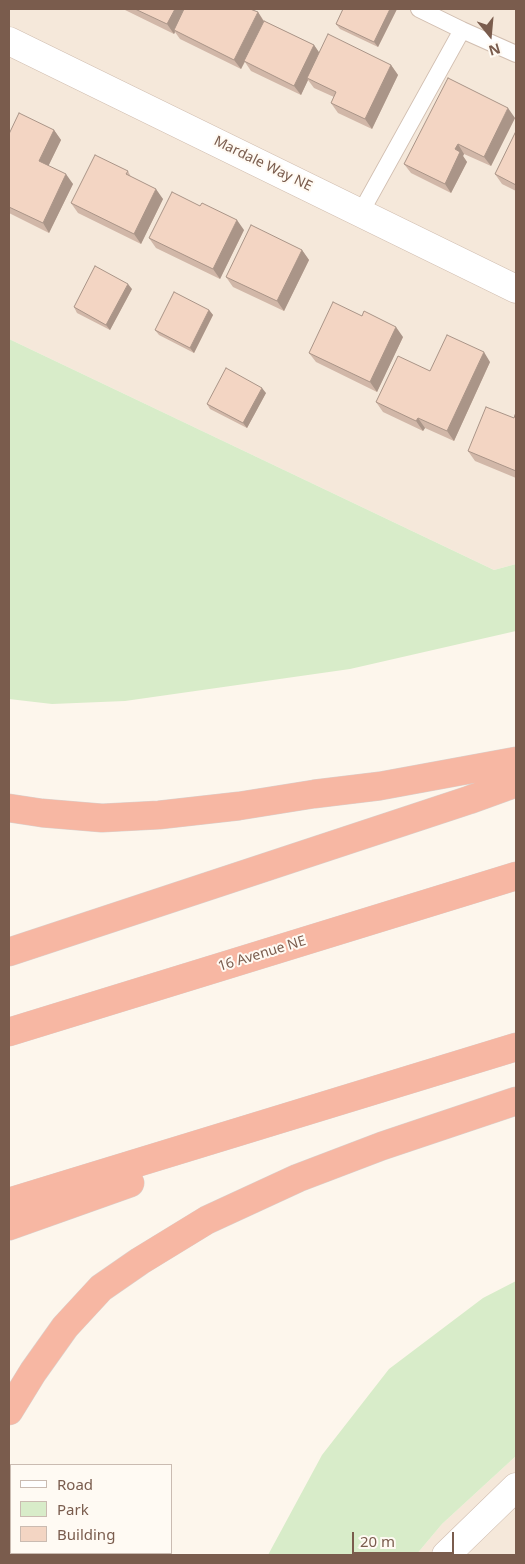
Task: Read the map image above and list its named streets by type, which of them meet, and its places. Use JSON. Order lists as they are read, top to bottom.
{
  "streets": {
    "highway": ["16 Avenue NE"],
    "street": ["Mardale Way NE"]
  },
  "legend": ["Road", "Park", "Building"],
  "scale_bar": "20 m",
  "north": "bottom"
}
